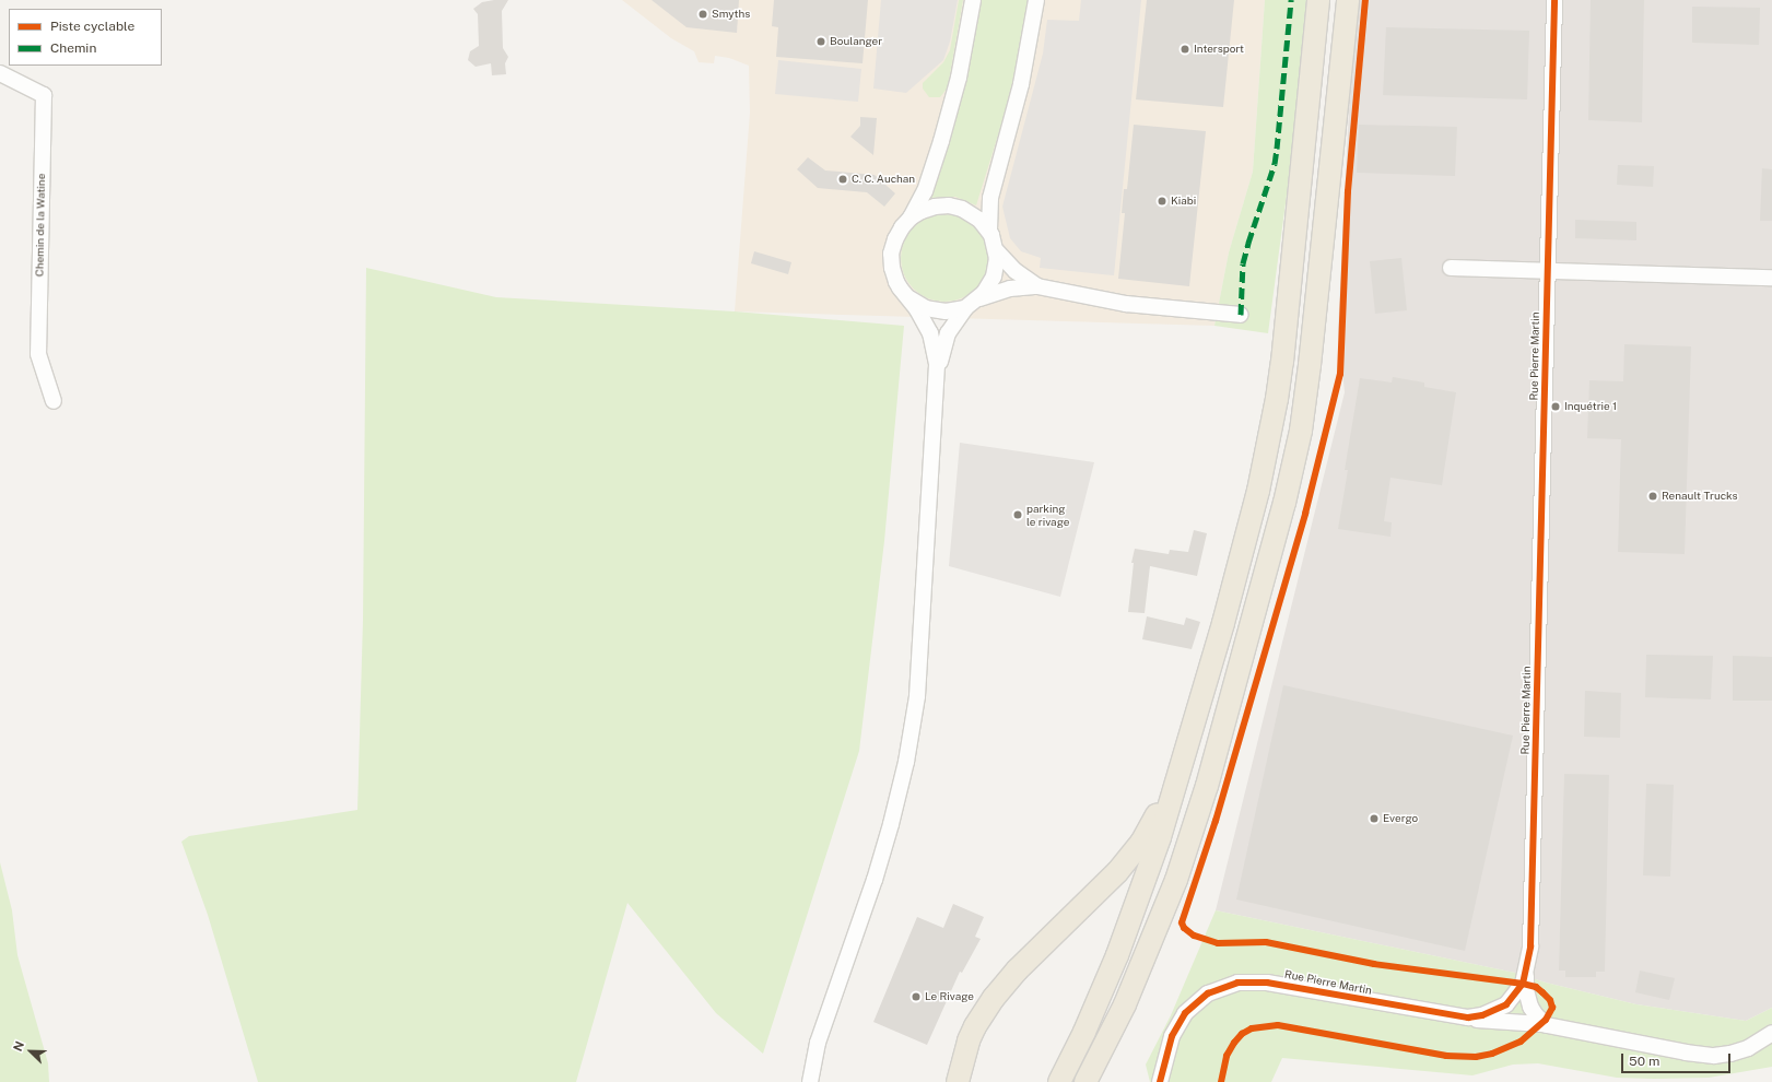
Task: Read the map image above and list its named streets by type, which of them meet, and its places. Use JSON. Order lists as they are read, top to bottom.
{
  "streets": {
    "street": ["Chemin de la Watine", "Rue Pierre Martin"]
  },
  "places": [
    "Smyths",
    "Boulanger",
    "Intersport",
    "C. C. Auchan",
    "Kiabi",
    "Inquétrie 1",
    "Renault Trucks",
    "parking le rivage",
    "Evergo",
    "Le Rivage"
  ],
  "legend": ["Piste cyclable", "Chemin"],
  "scale_bar": "50 m",
  "north": "top left"
}
